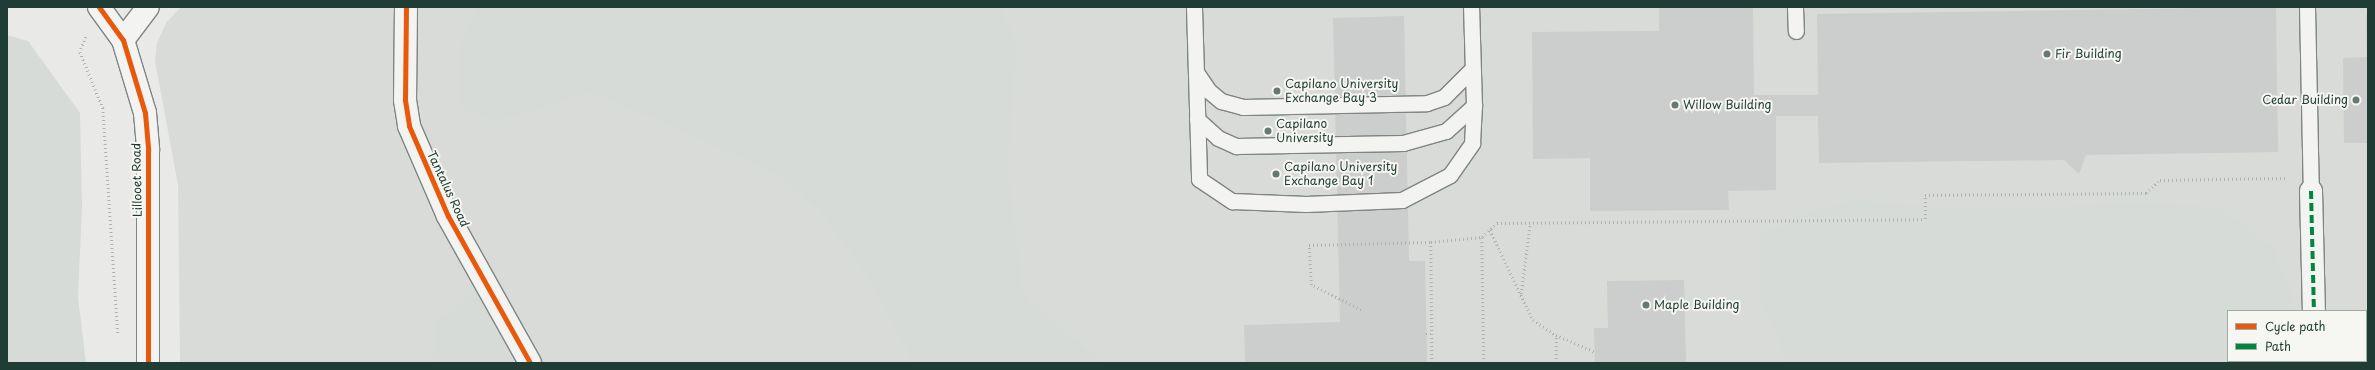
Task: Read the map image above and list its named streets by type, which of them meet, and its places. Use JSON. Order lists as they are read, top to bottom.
{
  "streets": {
    "street": ["Lillooet Road", "Tantalus Road"]
  },
  "places": [
    "Fir Building",
    "Capilano University Exchange Bay 3",
    "Cedar Building",
    "Willow Building",
    "Capilano University",
    "Capilano University Exchange Bay 1",
    "Maple Building"
  ],
  "legend": ["Cycle path", "Path"]
}
